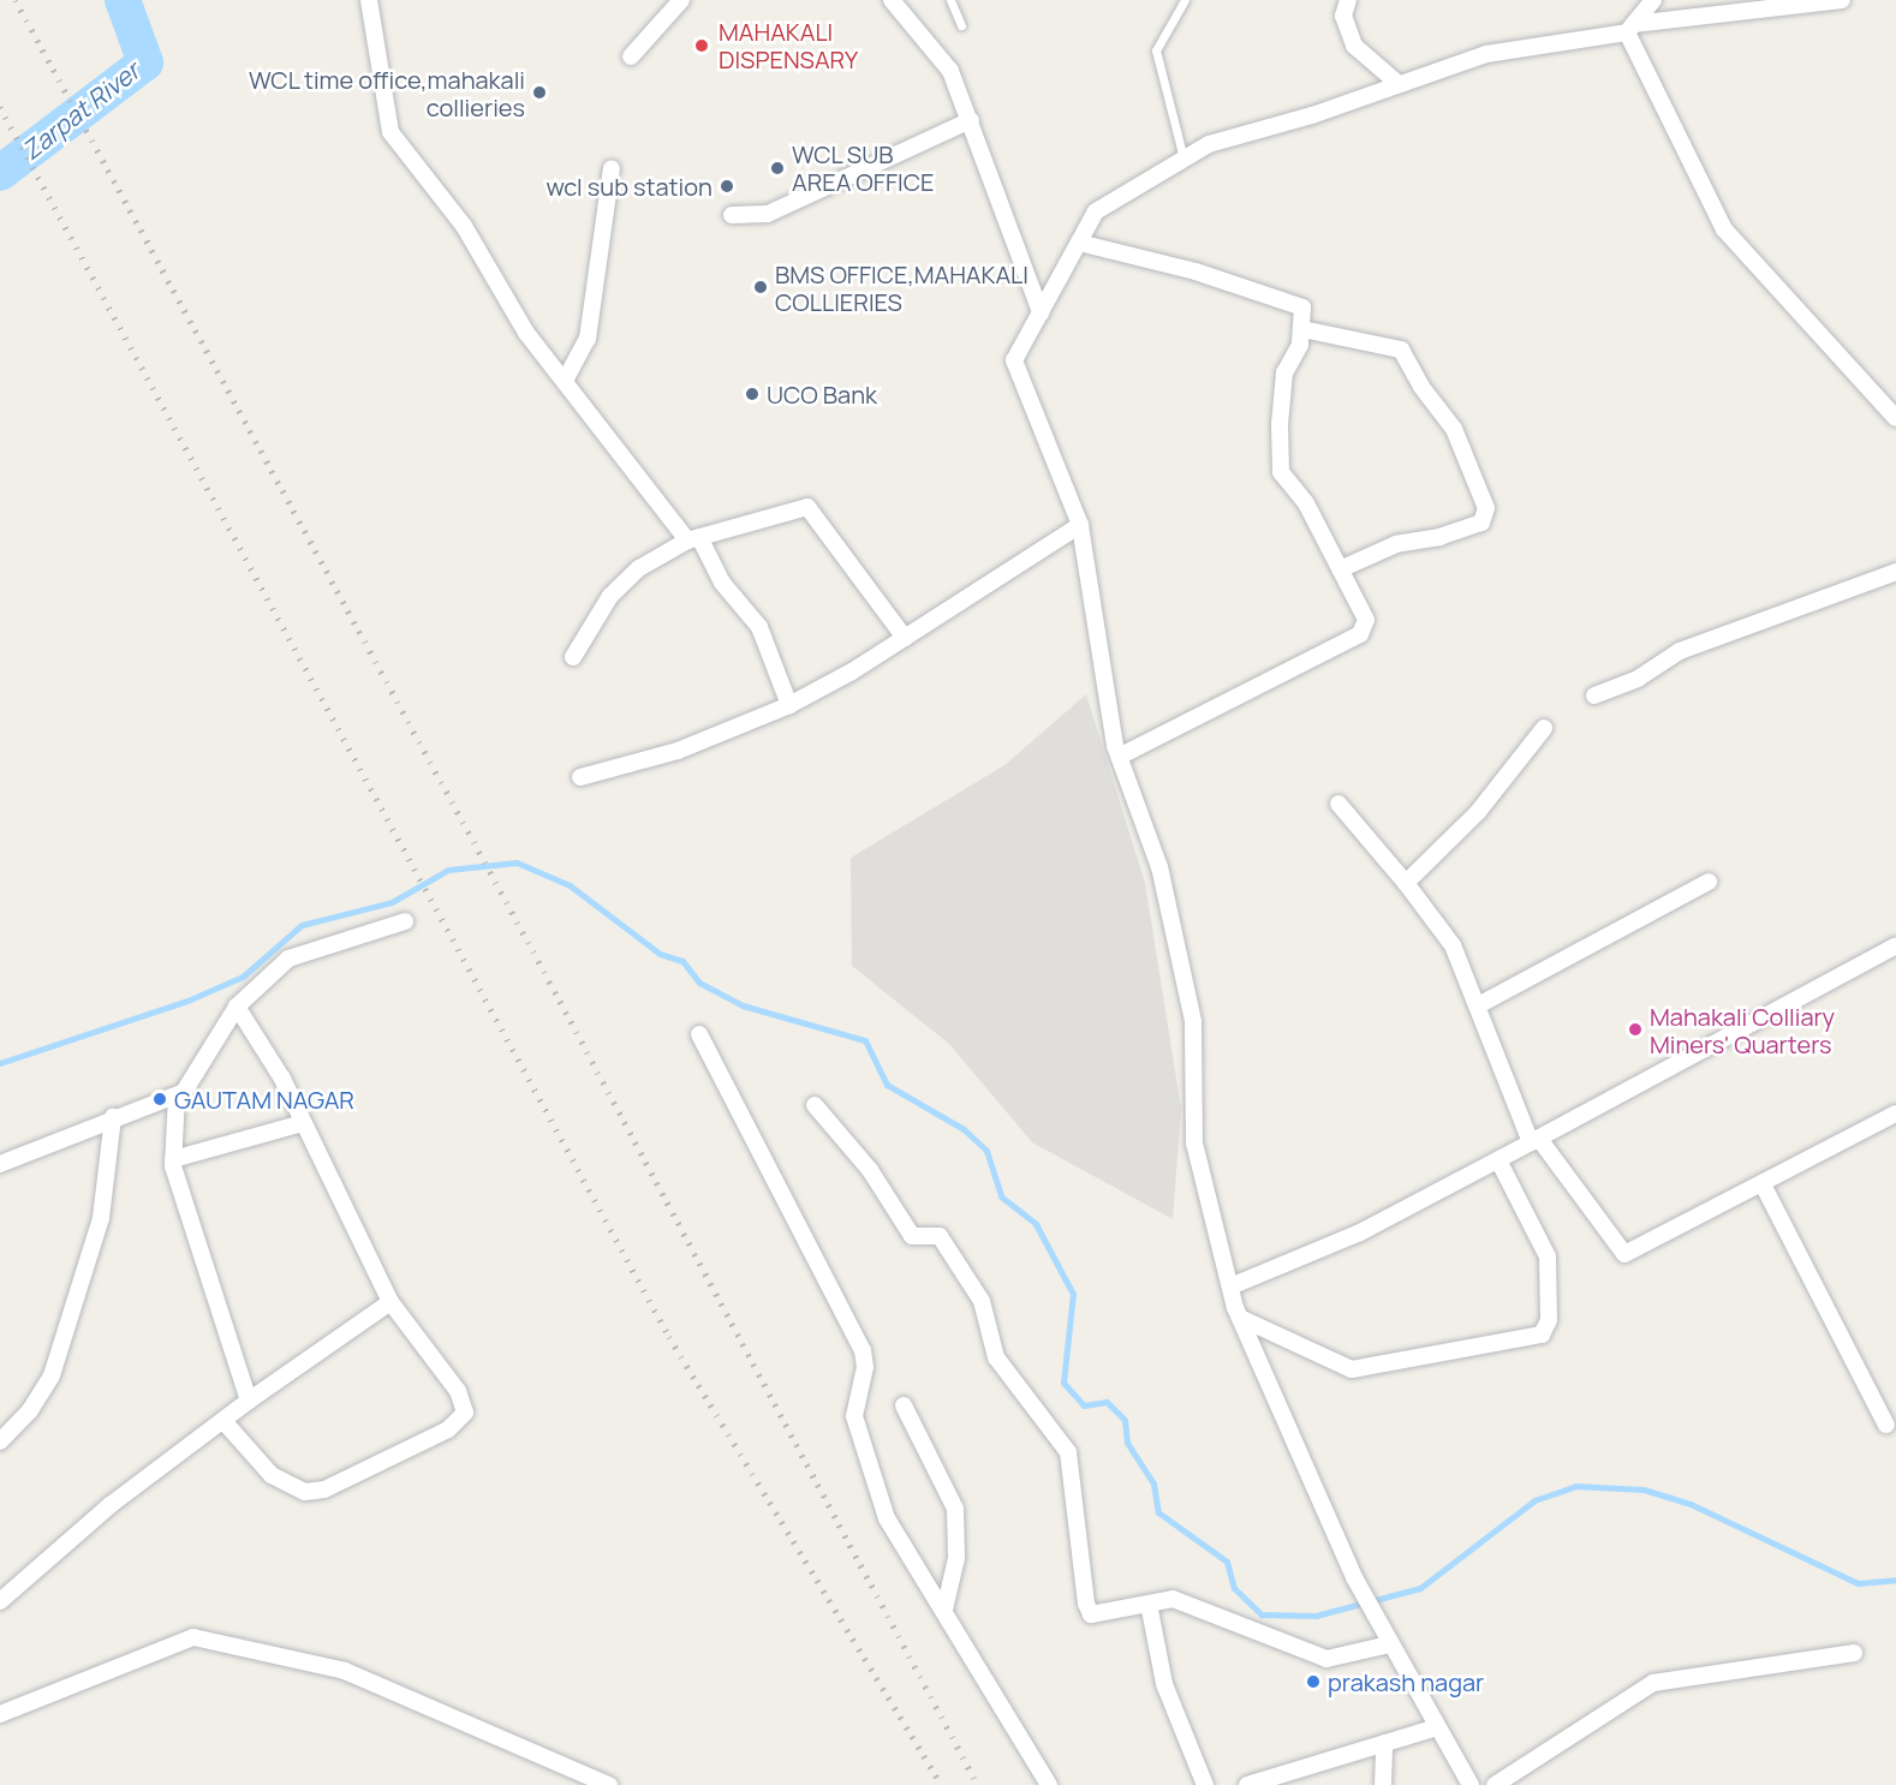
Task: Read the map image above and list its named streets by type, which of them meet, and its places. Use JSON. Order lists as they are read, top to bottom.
{
  "water": ["Zarpat River"],
  "places": [
    "MAHAKALI DISPENSARY",
    "WCL time office,mahakali collieries",
    "WCL SUB AREA OFFICE",
    "wcl sub station",
    "BMS OFFICE,MAHAKALI COLLIERIES",
    "UCO Bank",
    "Mahakali Colliary Miners' Quarters",
    "GAUTAM NAGAR",
    "prakash nagar"
  ]
}
